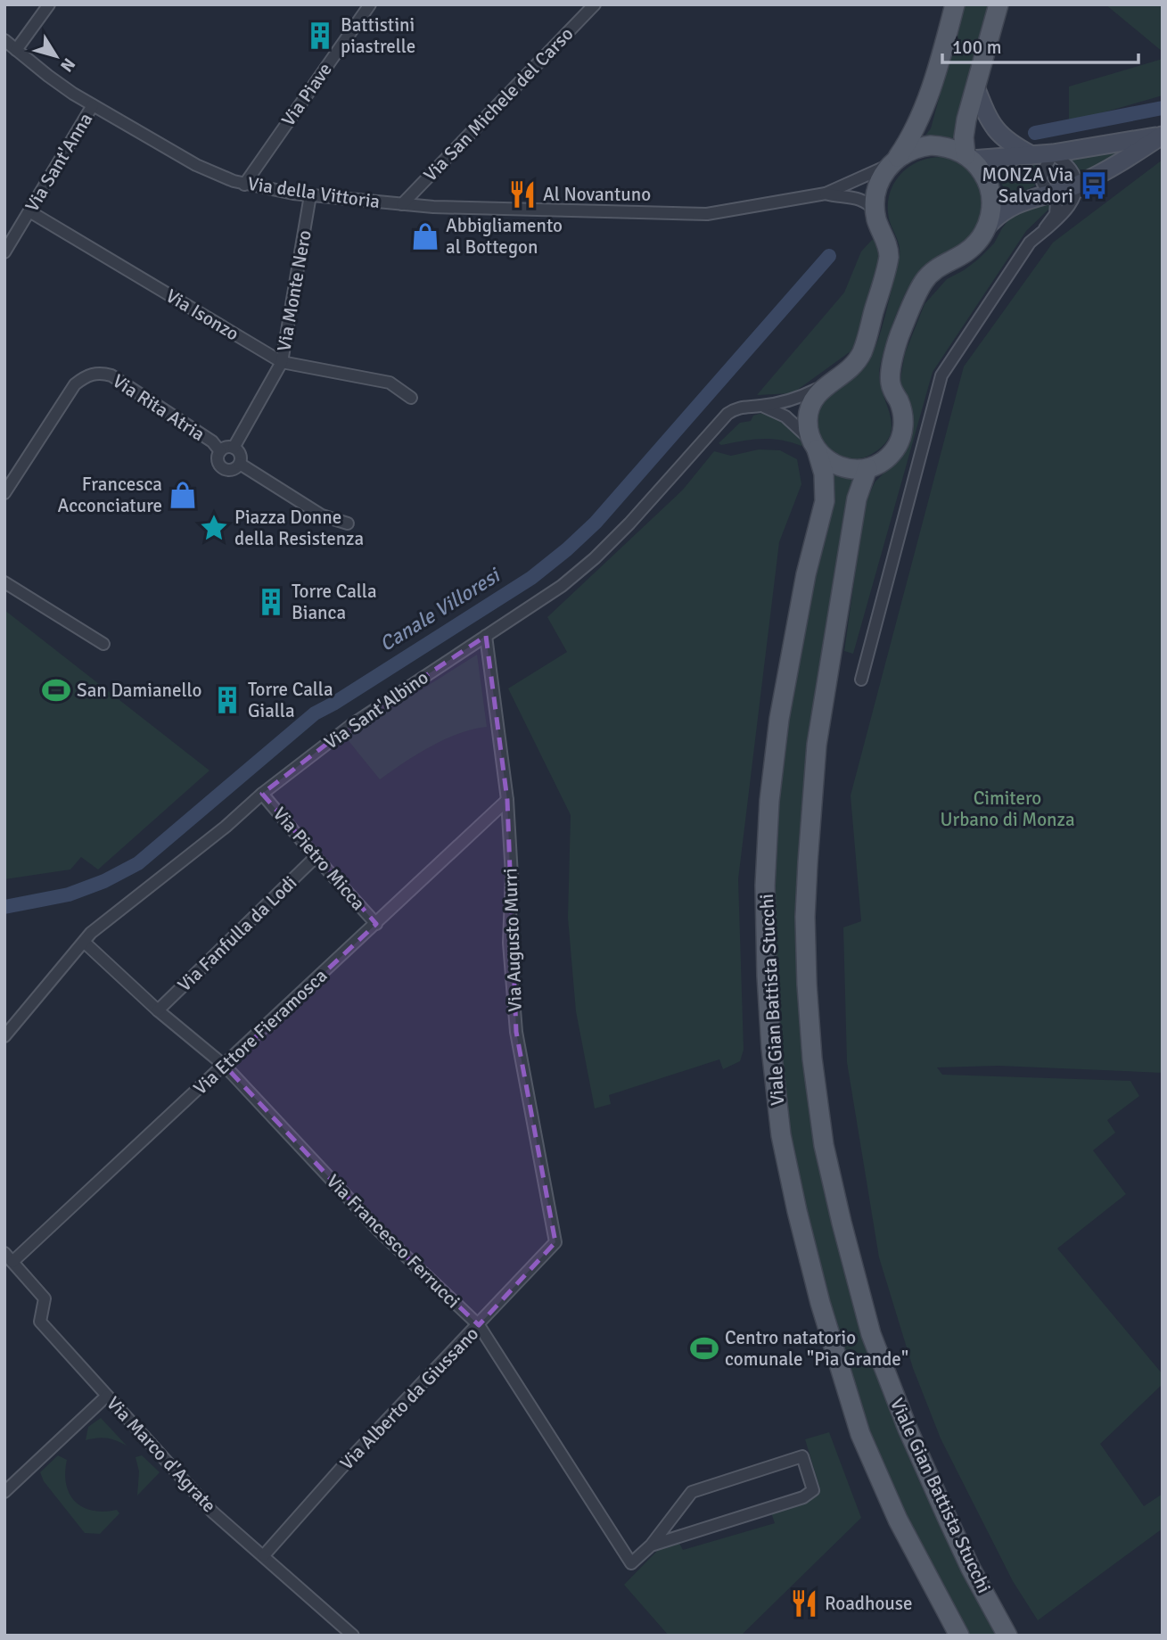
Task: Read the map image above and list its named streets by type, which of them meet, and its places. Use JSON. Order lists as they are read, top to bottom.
{
  "streets": {
    "main road": ["Viale Gian Battista Stucchi"],
    "street": [
      "Via Piave",
      "Via San Michele del Carso",
      "Via Sant'Anna",
      "Via della Vittoria",
      "Via Monte Nero",
      "Via Isonzo",
      "Via Rita Atria",
      "Via Sant'Albino",
      "Via Pietro Micca",
      "Via Fanfulla da Lodi",
      "Via Augusto Murri",
      "Via Ettore Fieramosca",
      "Via Francesco Ferrucci",
      "Via Alberto da Giussano",
      "Via Marco d'Agrate"
    ]
  },
  "crossings": [
    ["Via Piave", "Via della Vittoria"],
    ["Via San Michele del Carso", "Via della Vittoria"],
    ["Via Sant'Anna", "Via della Vittoria"],
    ["Via Sant'Anna", "Via Isonzo"],
    ["Via della Vittoria", "Via Monte Nero"],
    ["Via Monte Nero", "Via Isonzo"],
    ["Via Monte Nero", "Via Rita Atria"],
    ["Via Sant'Albino", "Via Pietro Micca"],
    ["Via Sant'Albino", "Via Augusto Murri"],
    ["Via Sant'Albino", "Viale Gian Battista Stucchi"],
    ["Via Sant'Albino", "Via Francesco Ferrucci"],
    ["Via Pietro Micca", "Via Fanfulla da Lodi"],
    ["Via Pietro Micca", "Via Ettore Fieramosca"],
    ["Via Fanfulla da Lodi", "Via Francesco Ferrucci"],
    ["Via Augusto Murri", "Via Ettore Fieramosca"],
    ["Via Augusto Murri", "Via Alberto da Giussano"],
    ["Via Ettore Fieramosca", "Via Francesco Ferrucci"],
    ["Via Ettore Fieramosca", "Via Marco d'Agrate"],
    ["Via Francesco Ferrucci", "Via Alberto da Giussano"],
    ["Via Alberto da Giussano", "Via Marco d'Agrate"]
  ],
  "water": ["Canale Villoresi"],
  "parks": ["Cimitero Urbano di Monza"],
  "places": {
    "building": ["Battistini piastrelle", "Torre Calla Bianca", "Torre Calla Gialla"],
    "bus stop": ["MONZA Via Salvadori"],
    "restaurant": ["Al Novantuno", "Roadhouse"],
    "shop": ["Abbigliamento al Bottegon", "Francesca Acconciature"],
    "place": ["Piazza Donne della Resistenza"],
    "sports": ["San Damianello", "Centro natatorio comunale \"Pia Grande\""]
  },
  "scale_bar": "100 m",
  "north": "bottom right"
}
